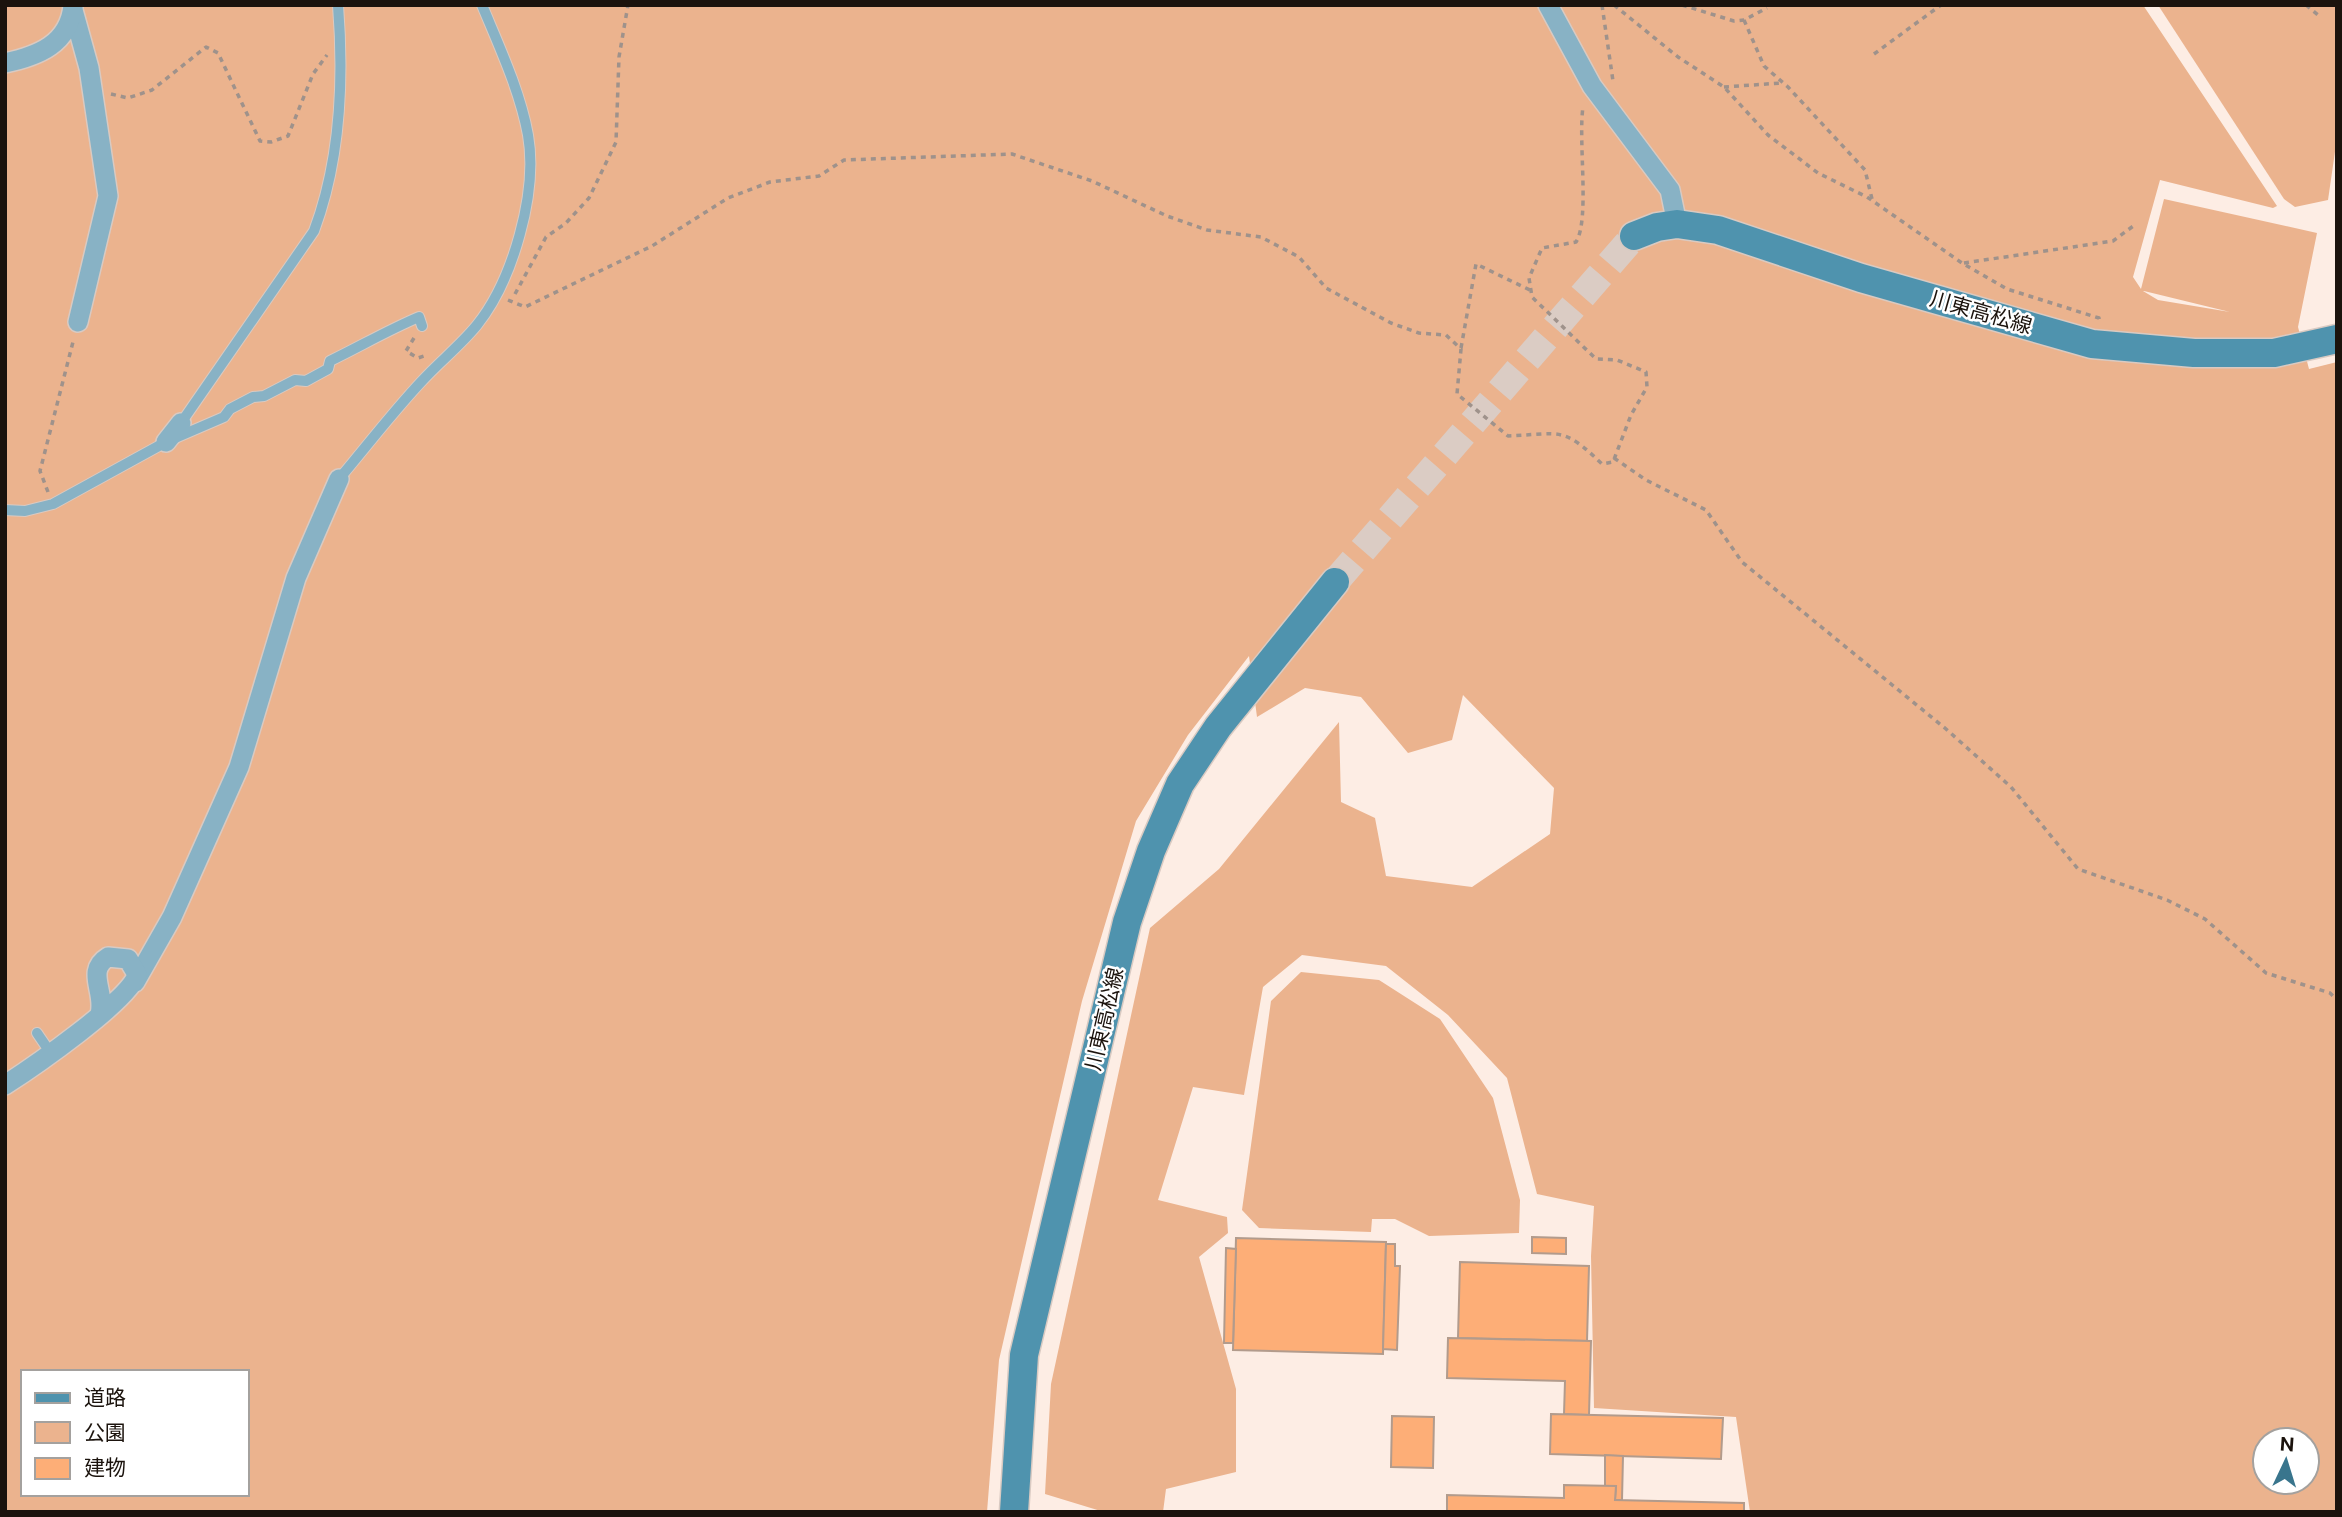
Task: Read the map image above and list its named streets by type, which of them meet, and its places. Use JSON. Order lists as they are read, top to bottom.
{
  "streets": {
    "main road": ["川東高松線"]
  },
  "legend": ["道路", "公園", "建物"],
  "north": "top"
}
